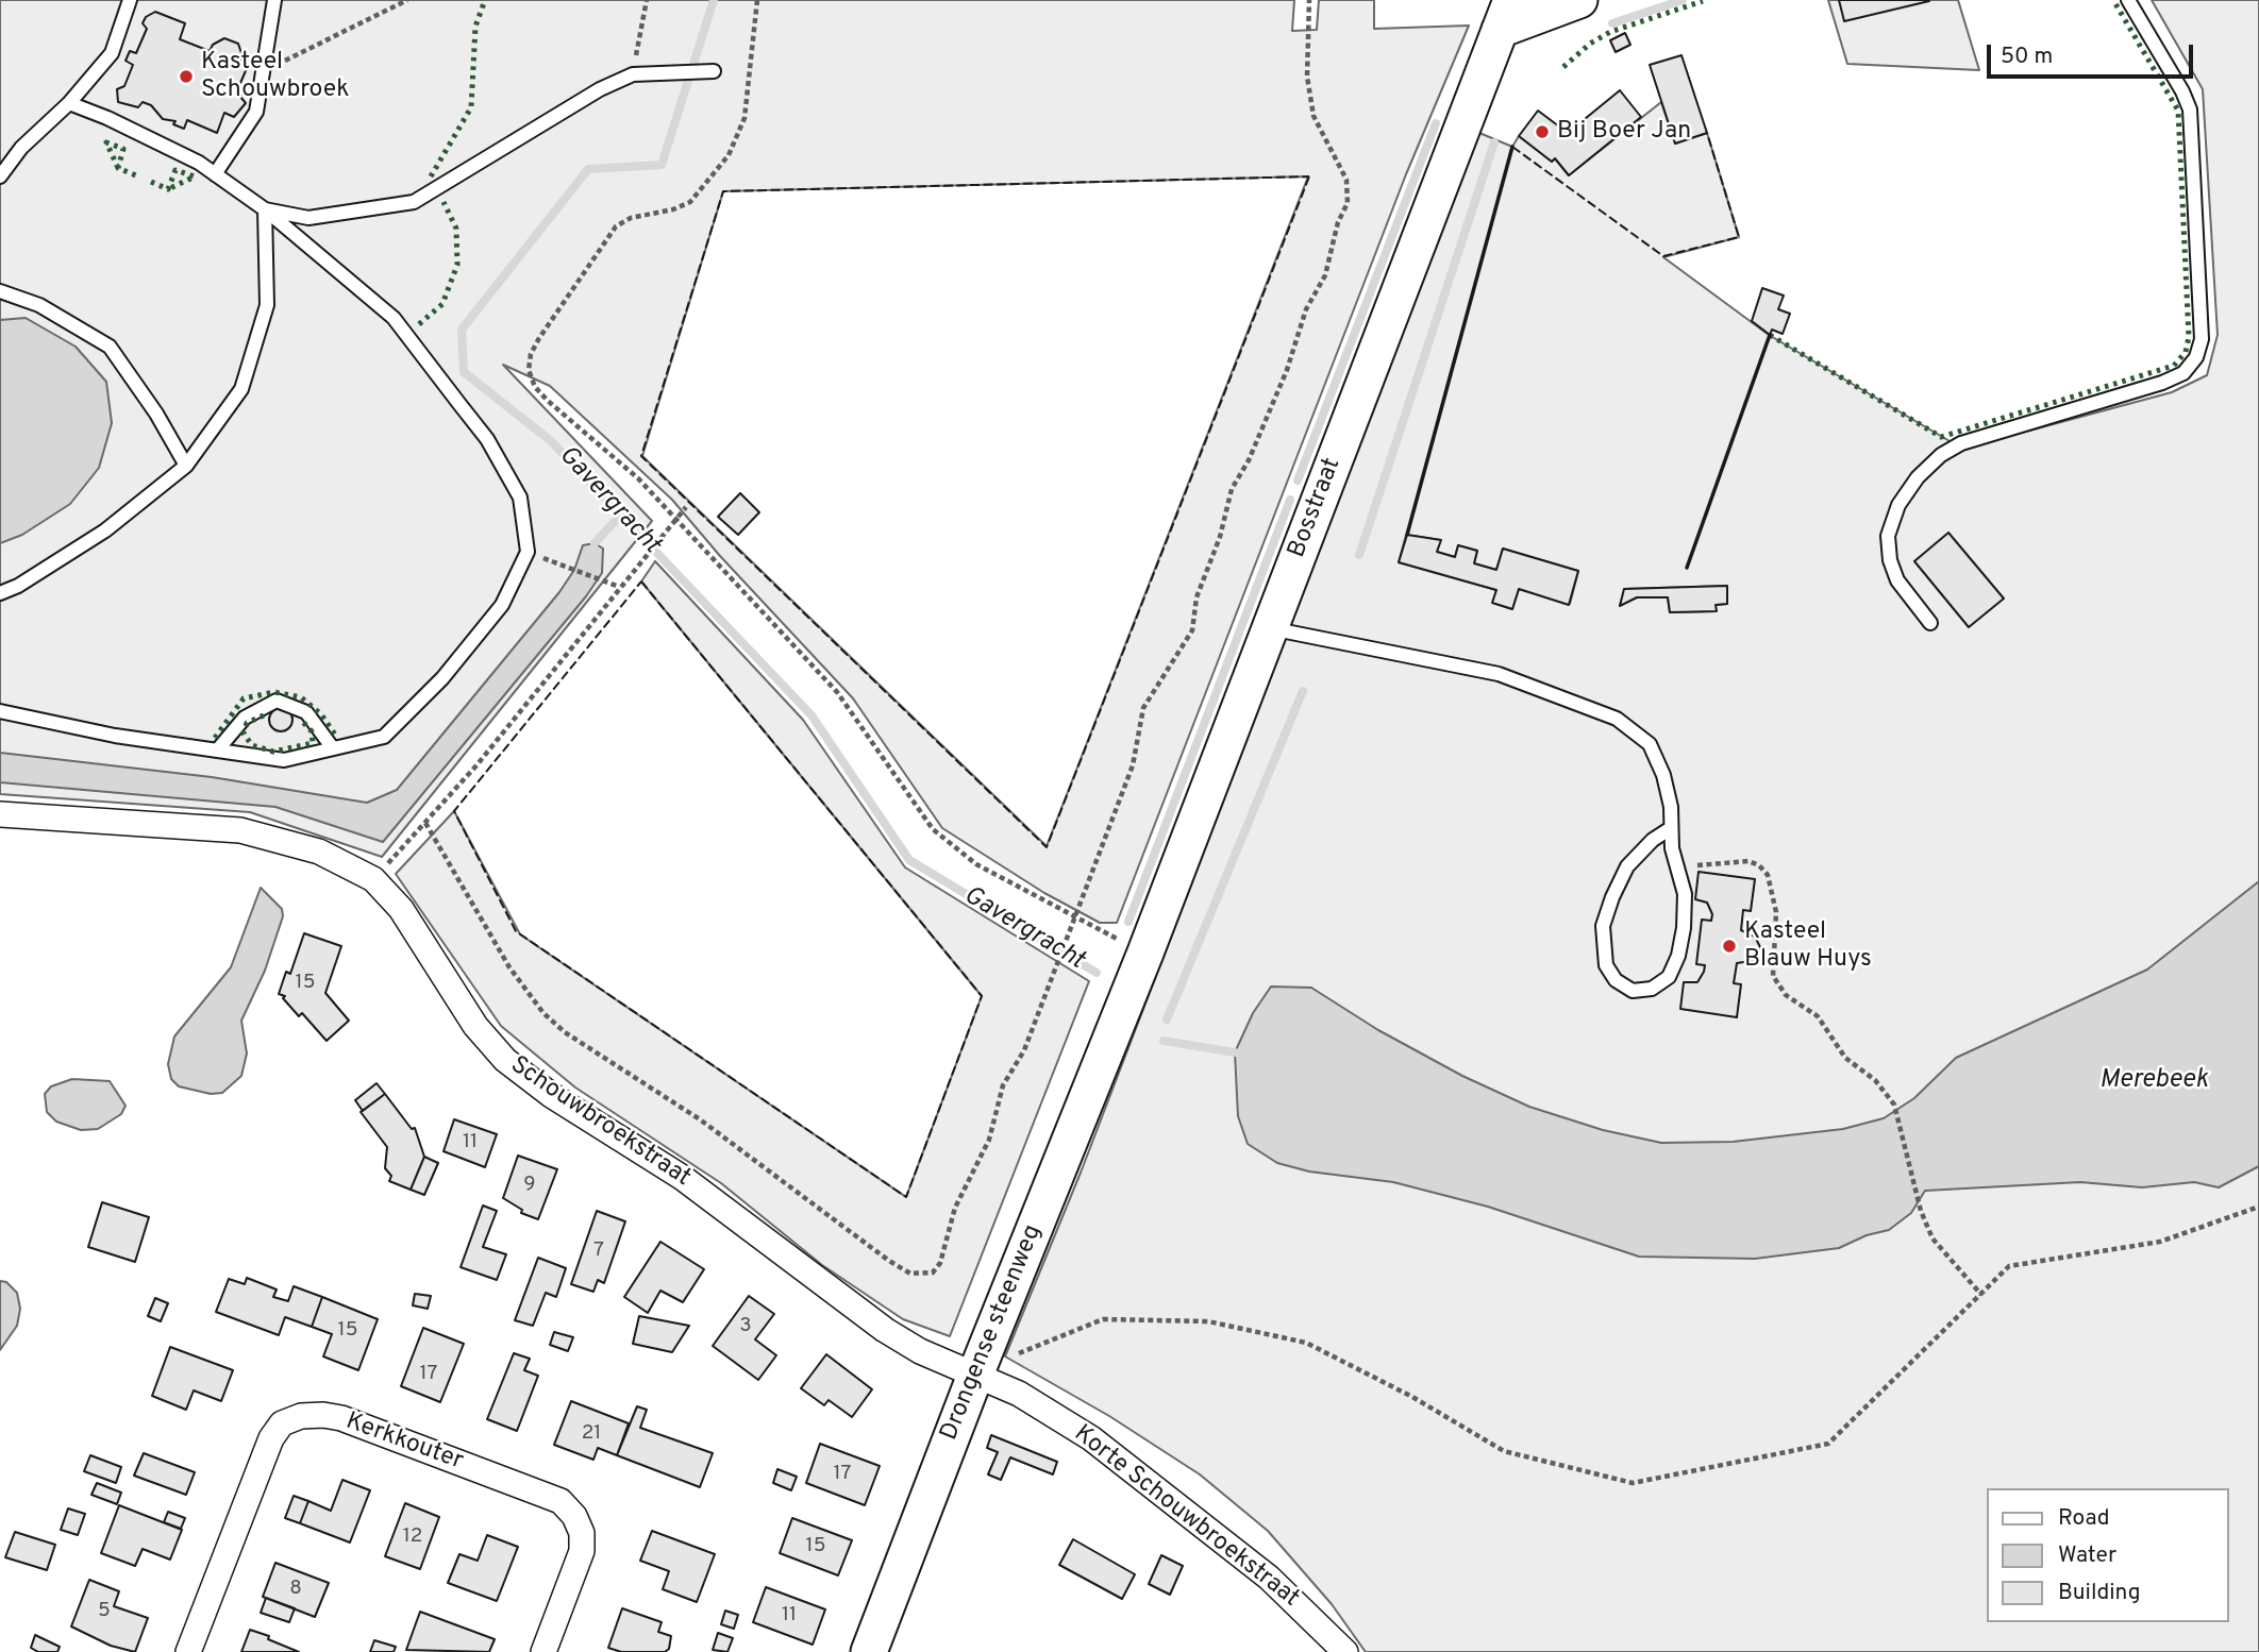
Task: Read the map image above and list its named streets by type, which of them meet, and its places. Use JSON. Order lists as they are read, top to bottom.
{
  "streets": {
    "street": [
      "Bosstraat",
      "Schouwbroekstraat",
      "Drongense steenweg",
      "Kerkkouter",
      "Korte Schouwbroekstraat"
    ]
  },
  "crossings": [
    ["Bosstraat", "Drongense steenweg"],
    ["Schouwbroekstraat", "Drongense steenweg"],
    ["Schouwbroekstraat", "Korte Schouwbroekstraat"],
    ["Drongense steenweg", "Korte Schouwbroekstraat"]
  ],
  "water": ["Gavergracht", "Merebeek"],
  "places": ["Kasteel Schouwbroek", "Bij Boer Jan", "Kasteel Blauw Huys"],
  "house_numbers": [
    "15",
    "11",
    "9",
    "7",
    "3",
    "15",
    "17",
    "21",
    "17",
    "12",
    "15",
    "8",
    "5",
    "11"
  ],
  "legend": ["Road", "Water", "Building"],
  "scale_bar": "50 m"
}
